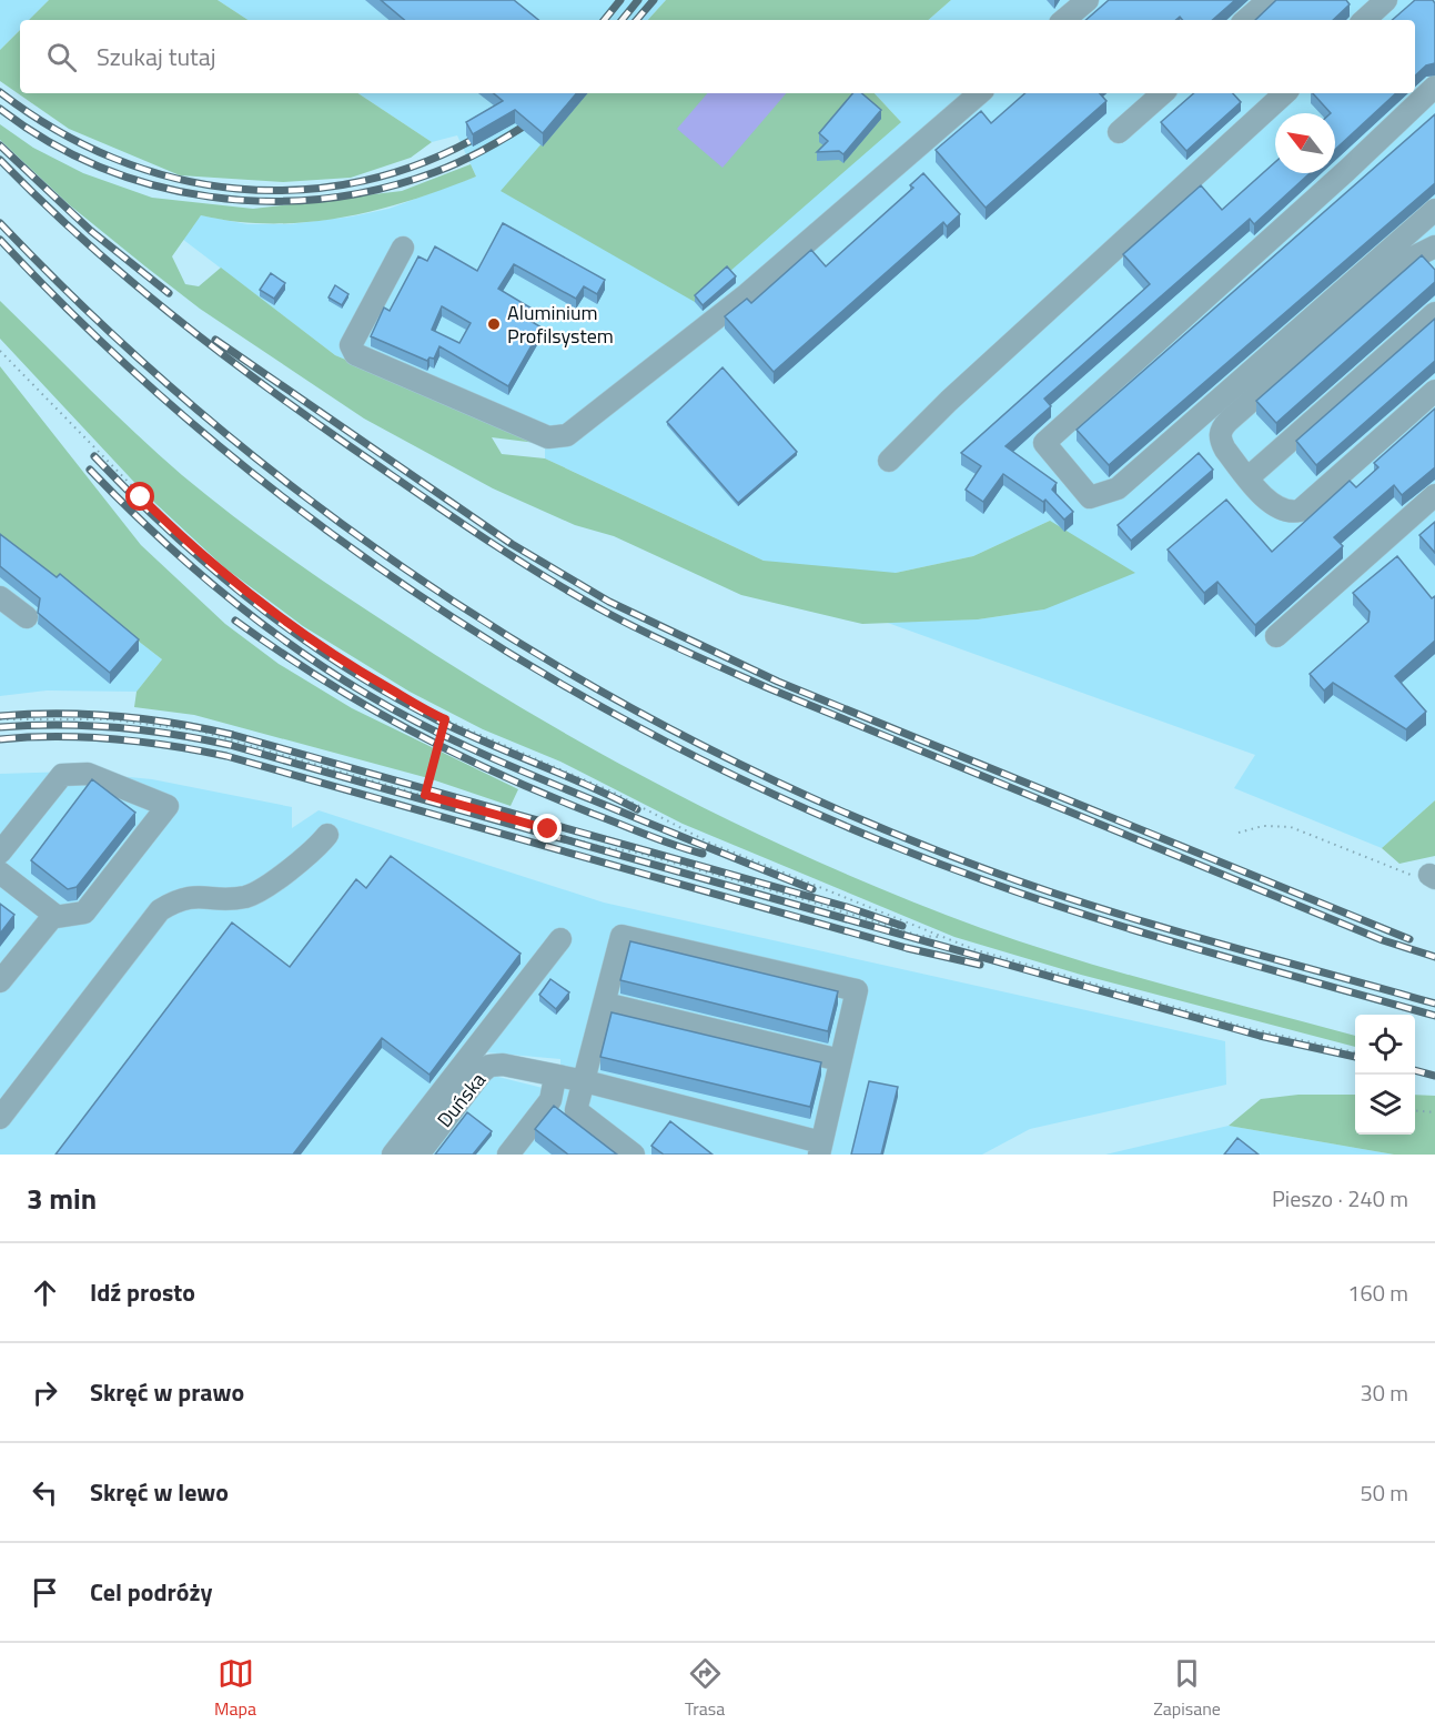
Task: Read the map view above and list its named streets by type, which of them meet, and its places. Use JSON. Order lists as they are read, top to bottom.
{
  "streets": {
    "street": ["Duńska"]
  },
  "places": ["Aluminium Profilsystem"],
  "north": "top left",
  "page": {
    "search": "Szukaj tutaj",
    "heading": ["3 min", "Pieszo · 240 m"],
    "list": [
      ["Idź prosto", "160 m"],
      ["Skręć w prawo", "30 m"],
      ["Skręć w lewo", "50 m"],
      "Cel podróży"
    ],
    "nav": ["Mapa", "Trasa", "Zapisane"]
  }
}
